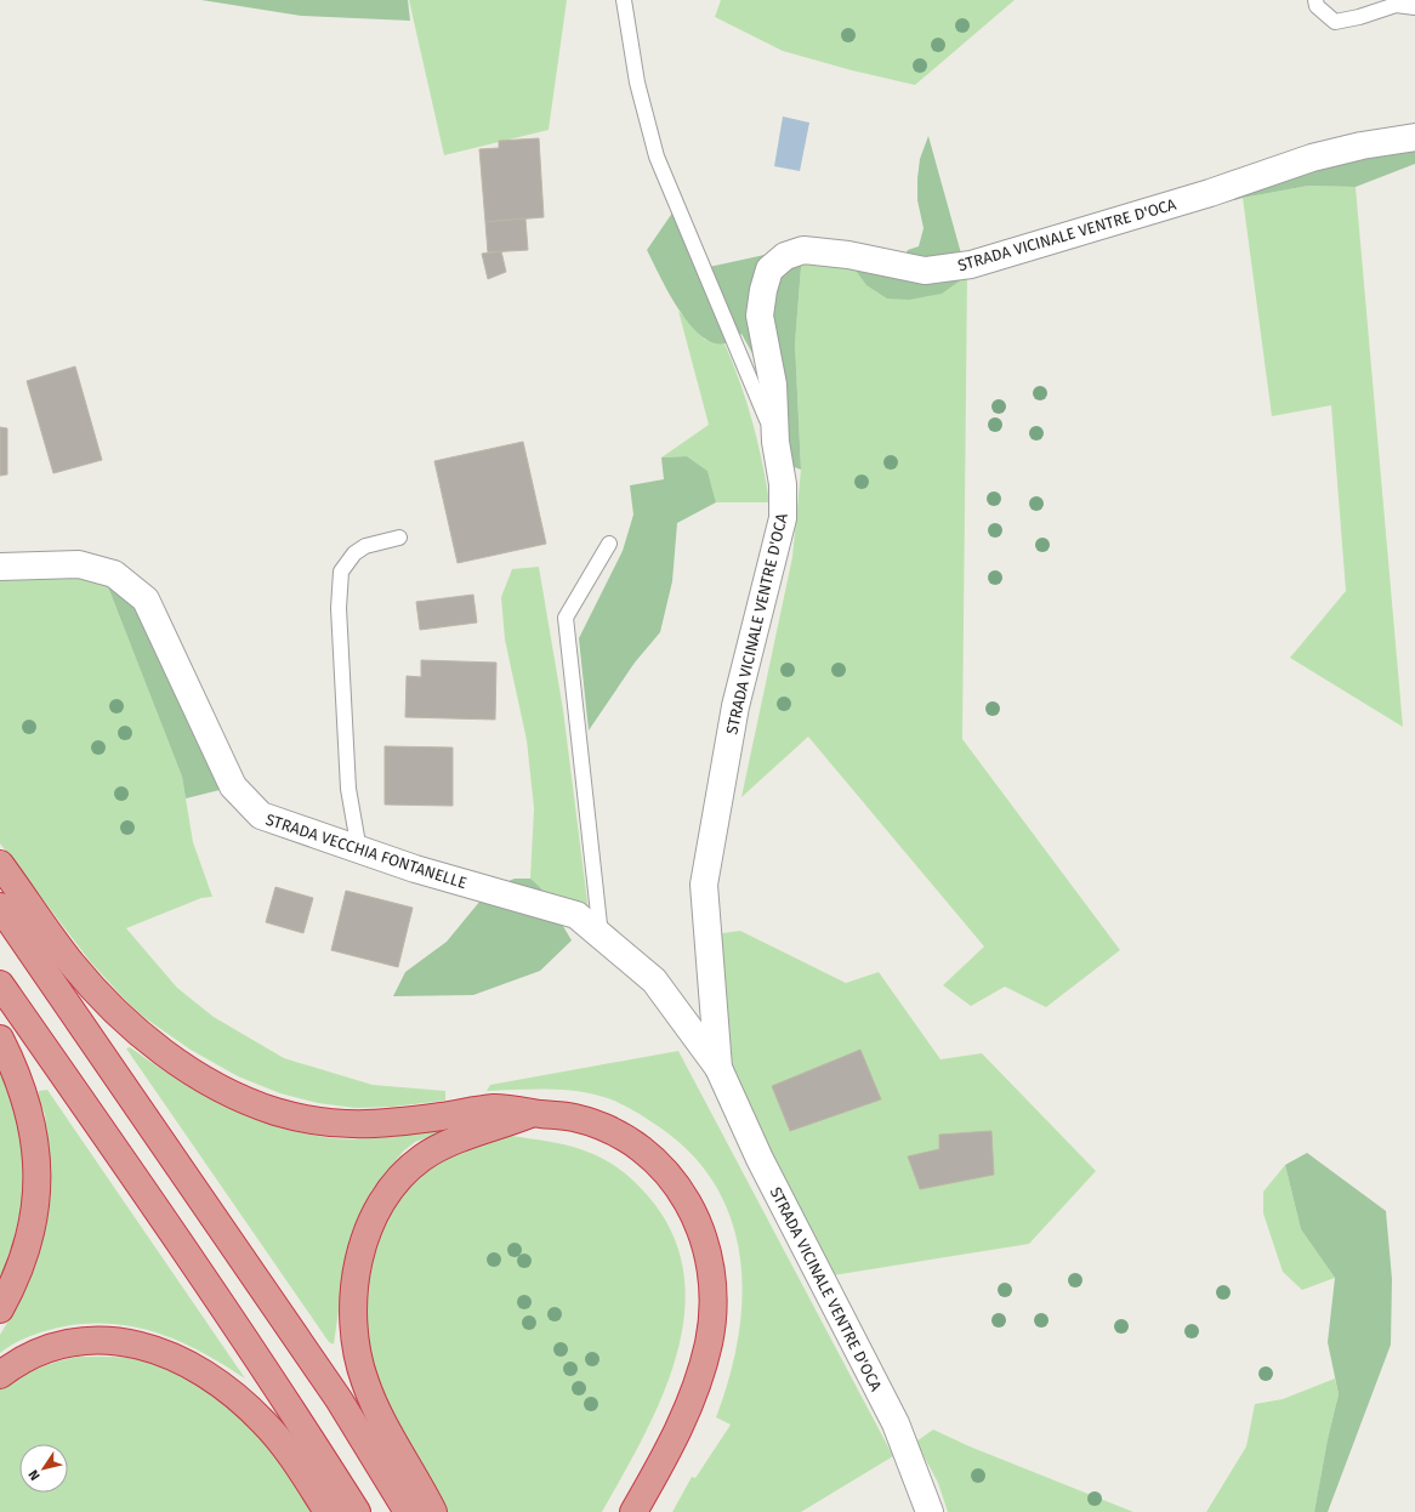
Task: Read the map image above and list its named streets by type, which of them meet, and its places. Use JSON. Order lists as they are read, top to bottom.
{
  "streets": {
    "street": ["STRADA VICINALE VENTRE D'OCA", "STRADA VECCHIA FONTANELLE"]
  },
  "crossings": [
    ["STRADA VICINALE VENTRE D'OCA", "STRADA VECCHIA FONTANELLE"]
  ],
  "north": "bottom left"
}
